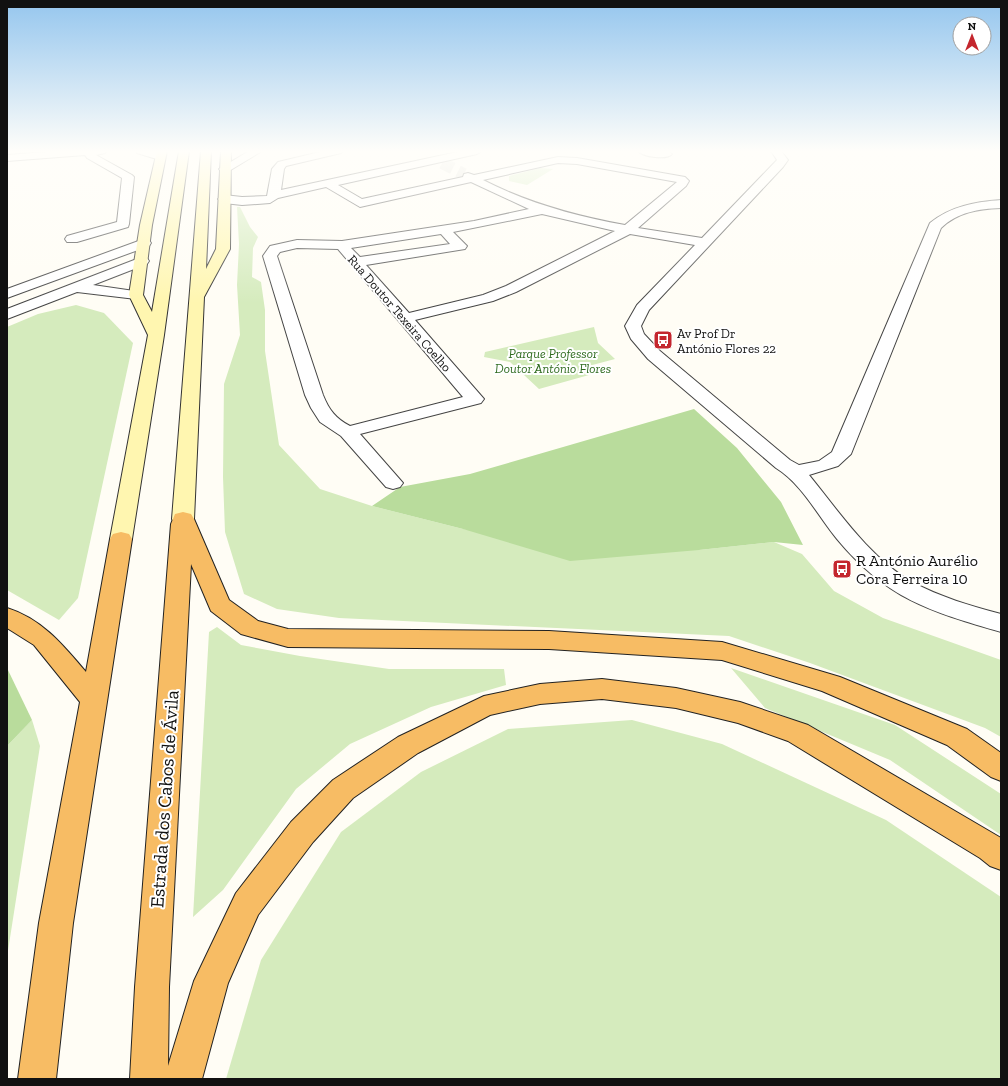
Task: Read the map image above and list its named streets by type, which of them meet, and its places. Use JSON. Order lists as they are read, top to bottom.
{
  "streets": {
    "highway": ["Estrada dos Cabos de Ávila"],
    "street": ["Rua Doutor Texeira Coelho"]
  },
  "parks": ["Parque Professor Doutor António Flores"],
  "places": {
    "bus stop": ["Av Prof Dr António Flores 22", "R António Aurélio Cora Ferreira 10"]
  },
  "north": "top"
}
